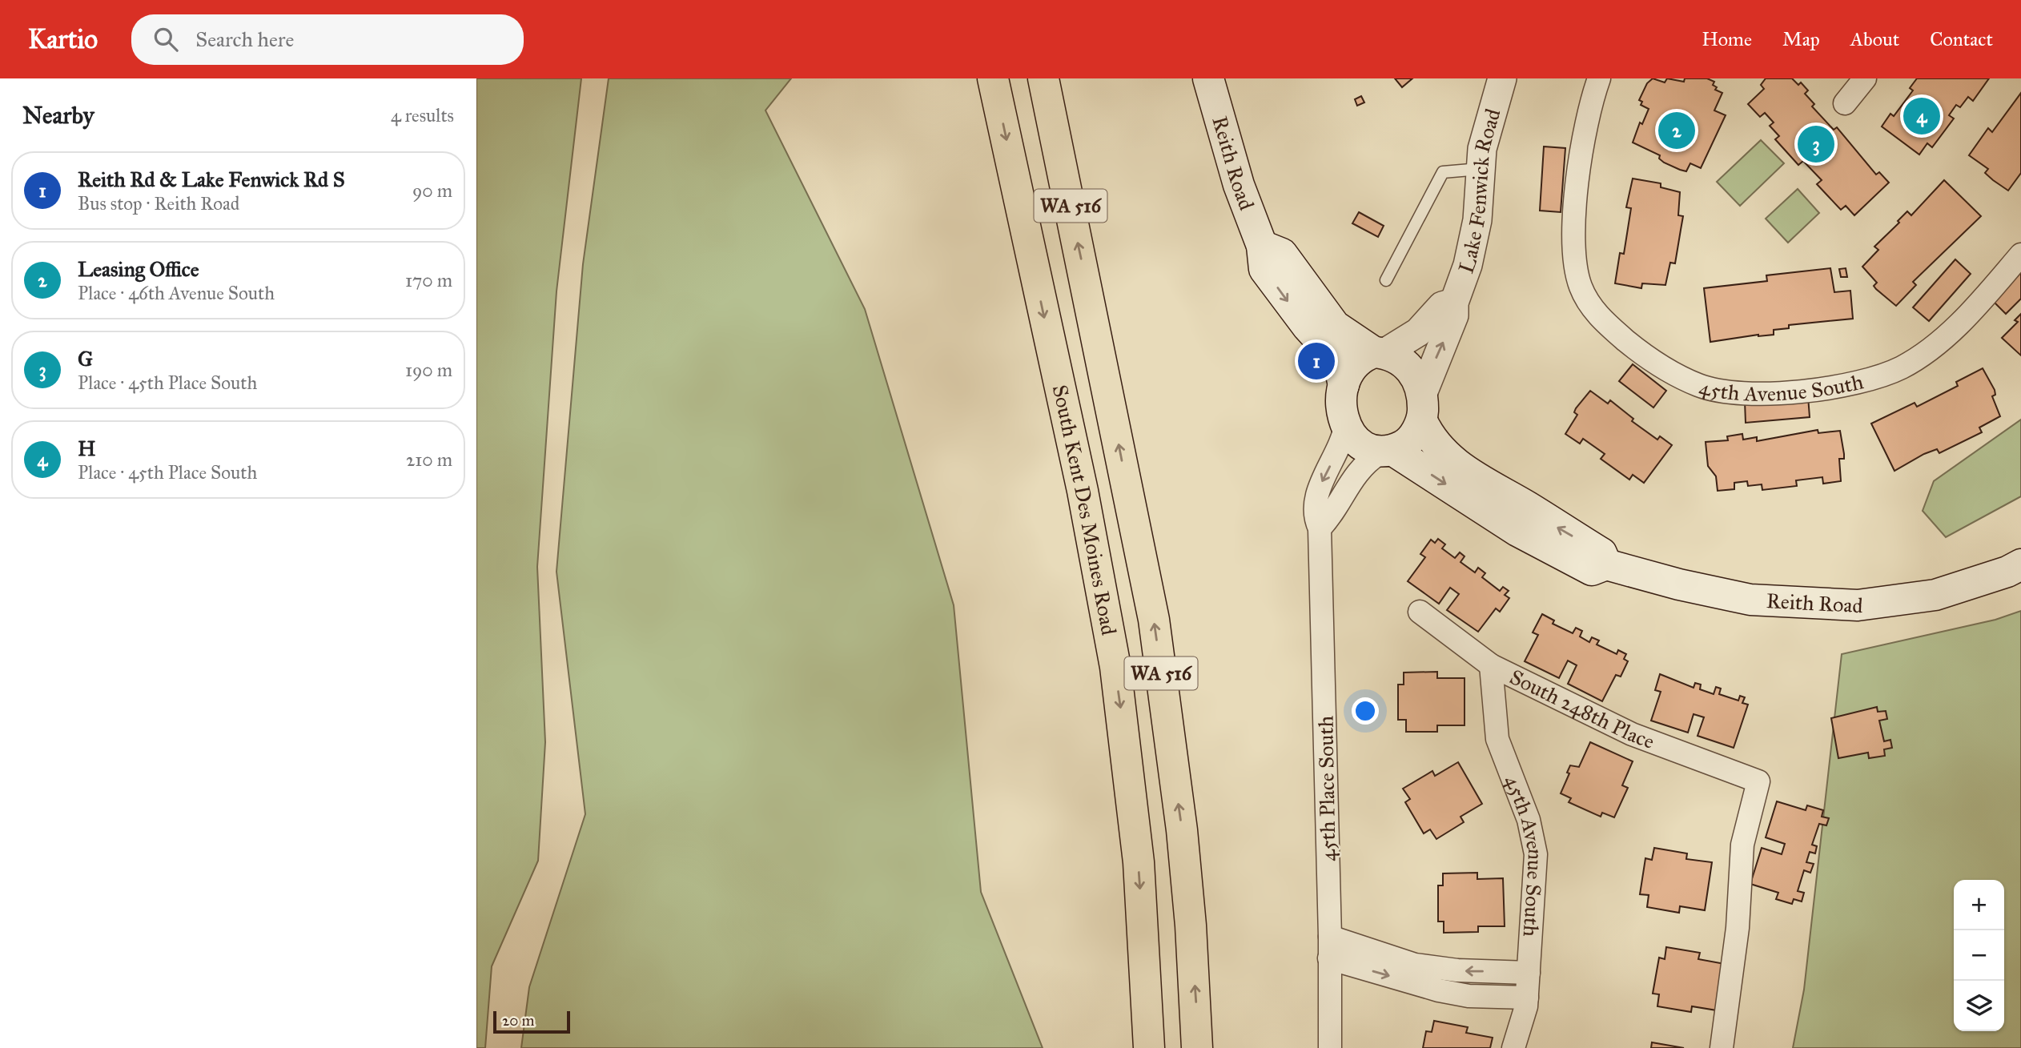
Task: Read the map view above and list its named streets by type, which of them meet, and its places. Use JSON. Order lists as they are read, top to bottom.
{
  "streets": {
    "highway": ["WA 516", "South Kent Des Moines Road"],
    "main road": ["Reith Road"],
    "street": [
      "Lake Fenwick Road",
      "45th Avenue South",
      "South 248th Place",
      "45th Place South"
    ]
  },
  "crossings": [
    ["Reith Road", "Lake Fenwick Road"],
    ["Reith Road", "45th Place South"],
    ["Lake Fenwick Road", "45th Place South"],
    ["45th Avenue South", "South 248th Place"]
  ],
  "scale_bar": "20 m",
  "page": {
    "header": "Kartio",
    "search": "Search here",
    "nav": [
      "Home",
      "Map",
      "About",
      "Contact"
    ],
    "heading": ["Nearby", "4 results"],
    "pins": [
      "4",
      "2",
      "3",
      "1"
    ],
    "list": [
      {
        "mark": "1",
        "name": "Reith Rd & Lake Fenwick Rd S",
        "note": "Bus stop · Reith Road",
        "value": "90 m"
      },
      {
        "mark": "2",
        "name": "Leasing Office",
        "note": "Place · 46th Avenue South",
        "value": "170 m"
      },
      {
        "mark": "3",
        "name": "G",
        "note": "Place · 45th Place South",
        "value": "190 m"
      },
      {
        "mark": "4",
        "name": "H",
        "note": "Place · 45th Place South",
        "value": "210 m"
      }
    ],
    "map_buttons": ["+", "−"],
    "scale": "20 m"
  }
}
